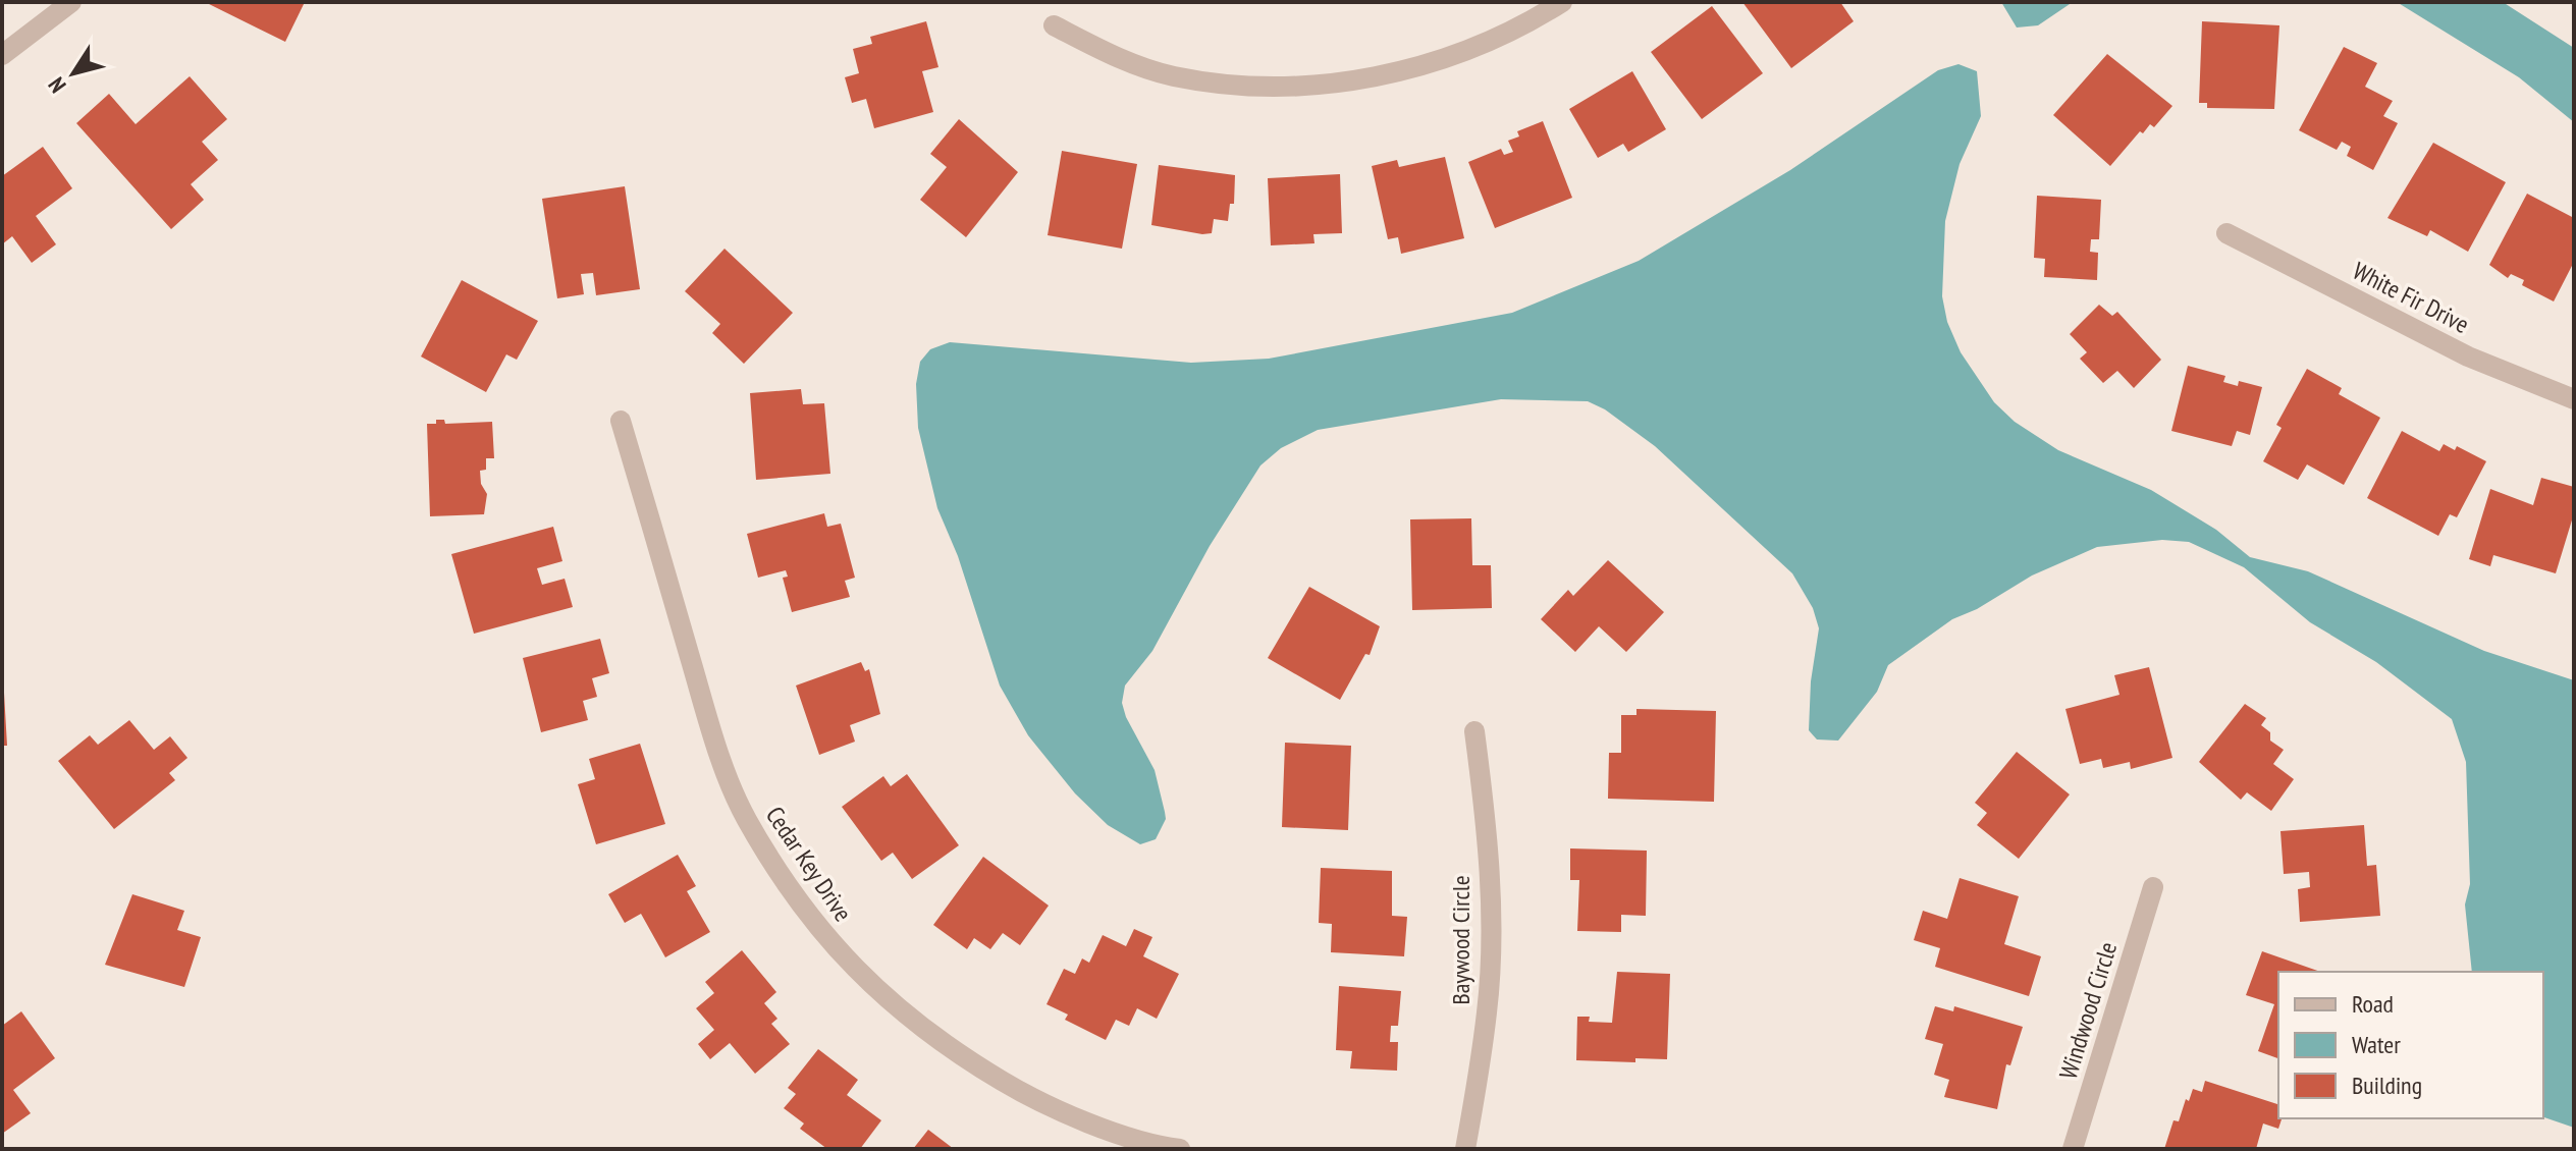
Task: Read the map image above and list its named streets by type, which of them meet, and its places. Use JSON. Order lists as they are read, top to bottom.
{
  "streets": {
    "street": [
      "White Fir Drive",
      "Cedar Key Drive",
      "Baywood Circle",
      "Windwood Circle"
    ]
  },
  "legend": ["Road", "Water", "Building"],
  "north": "bottom left"
}
